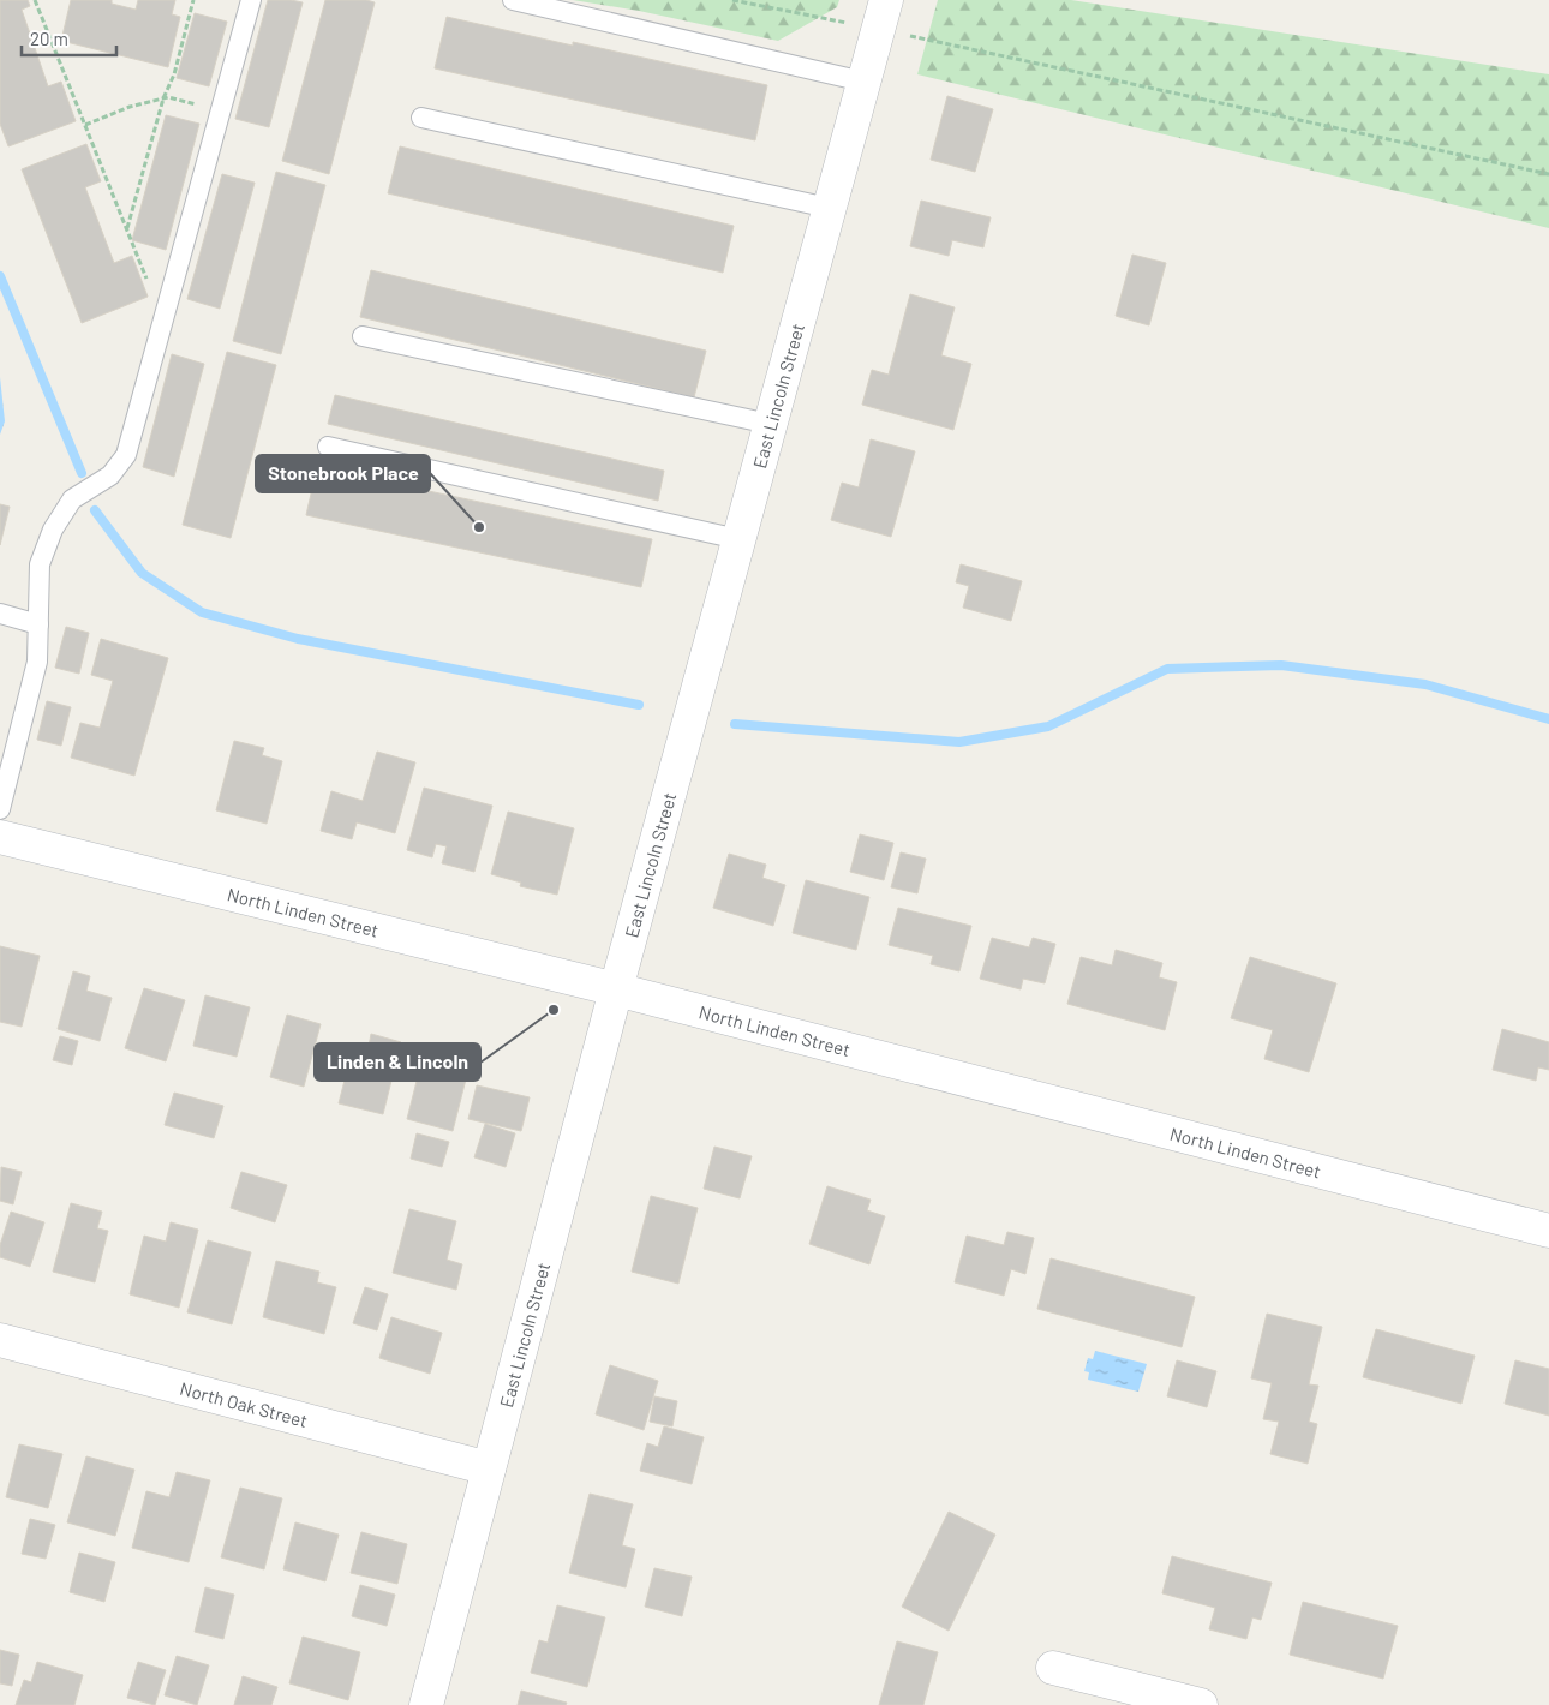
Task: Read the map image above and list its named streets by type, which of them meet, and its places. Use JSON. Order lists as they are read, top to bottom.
{
  "streets": {
    "street": ["East Lincoln Street", "North Linden Street", "North Oak Street"]
  },
  "crossings": [
    ["East Lincoln Street", "North Linden Street"],
    ["East Lincoln Street", "North Oak Street"]
  ],
  "places": ["Stonebrook Place", "Linden & Lincoln"],
  "scale_bar": "20 m"
}
